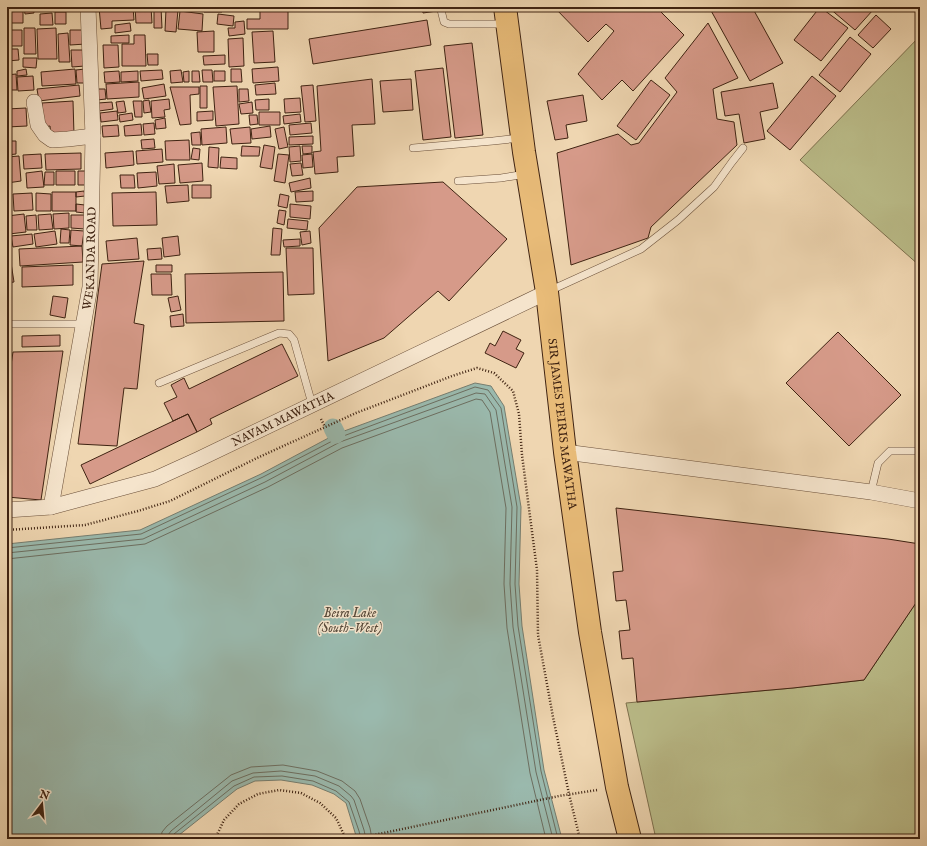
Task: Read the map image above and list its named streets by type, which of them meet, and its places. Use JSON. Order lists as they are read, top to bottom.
{
  "streets": {
    "highway": ["SIR JAMES PEIRIS MAWATHA"],
    "street": ["WEKANDA ROAD", "NAVAM MAWATHA"]
  },
  "crossings": [
    ["WEKANDA ROAD", "NAVAM MAWATHA"],
    ["NAVAM MAWATHA", "SIR JAMES PEIRIS MAWATHA"]
  ],
  "water": ["Beira Lake (South-West)"],
  "north": "top"
}
